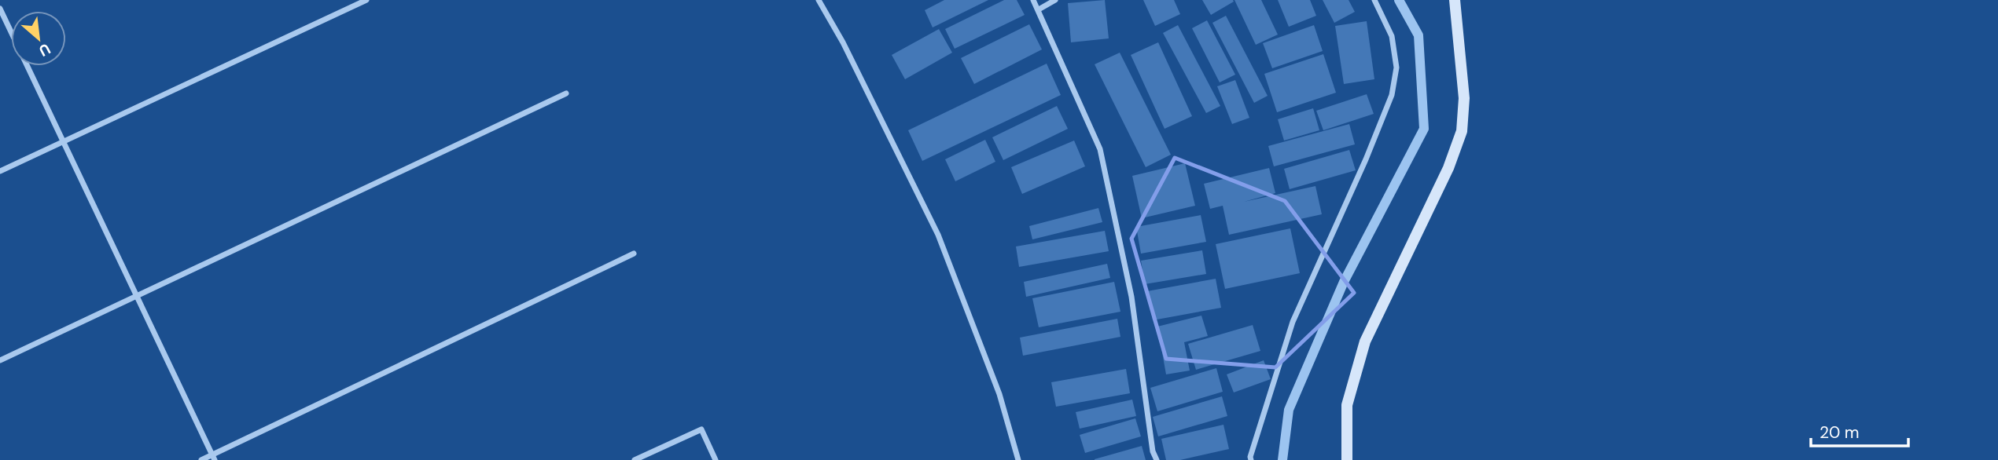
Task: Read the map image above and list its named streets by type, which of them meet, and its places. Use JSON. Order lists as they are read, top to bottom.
{
  "scale_bar": "20 m",
  "north": "bottom right"
}
